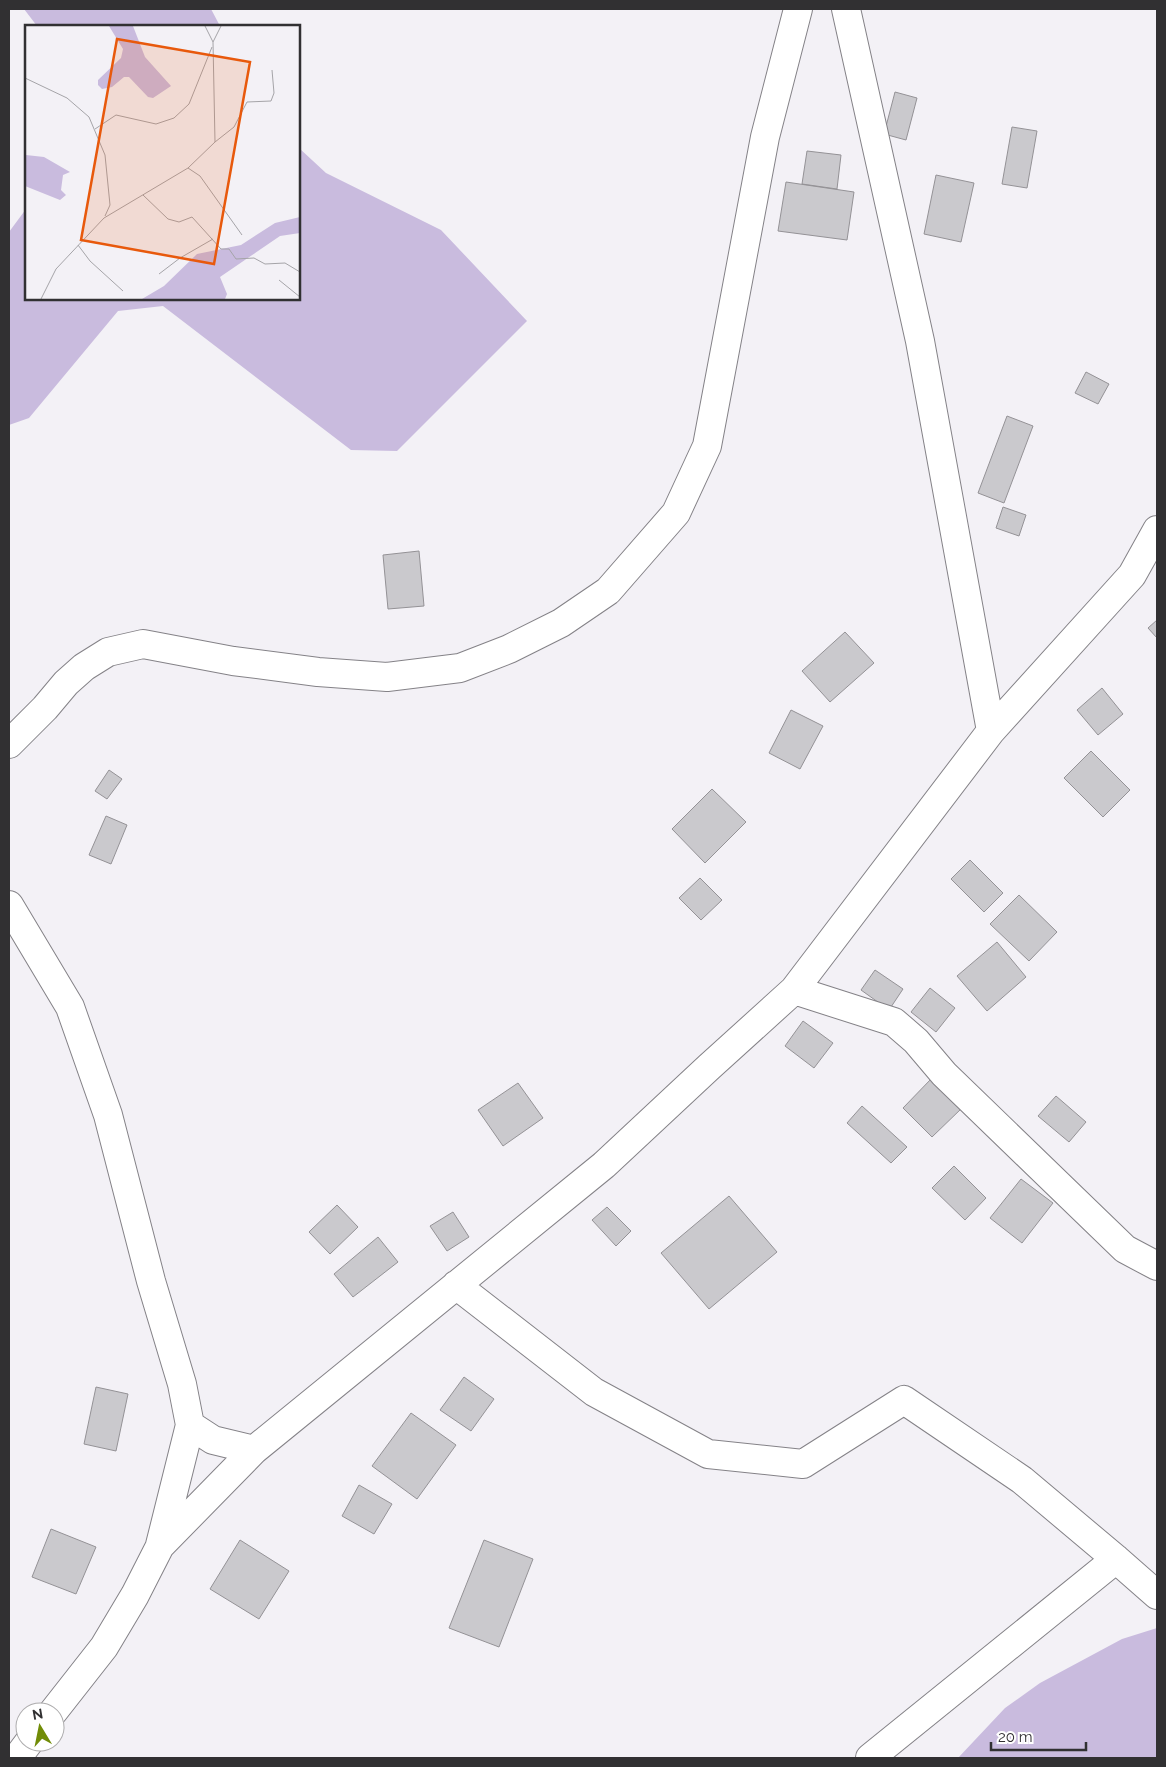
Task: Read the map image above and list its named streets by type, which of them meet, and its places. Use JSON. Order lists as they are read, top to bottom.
{
  "scale_bar": "20 m",
  "north": "top"
}
